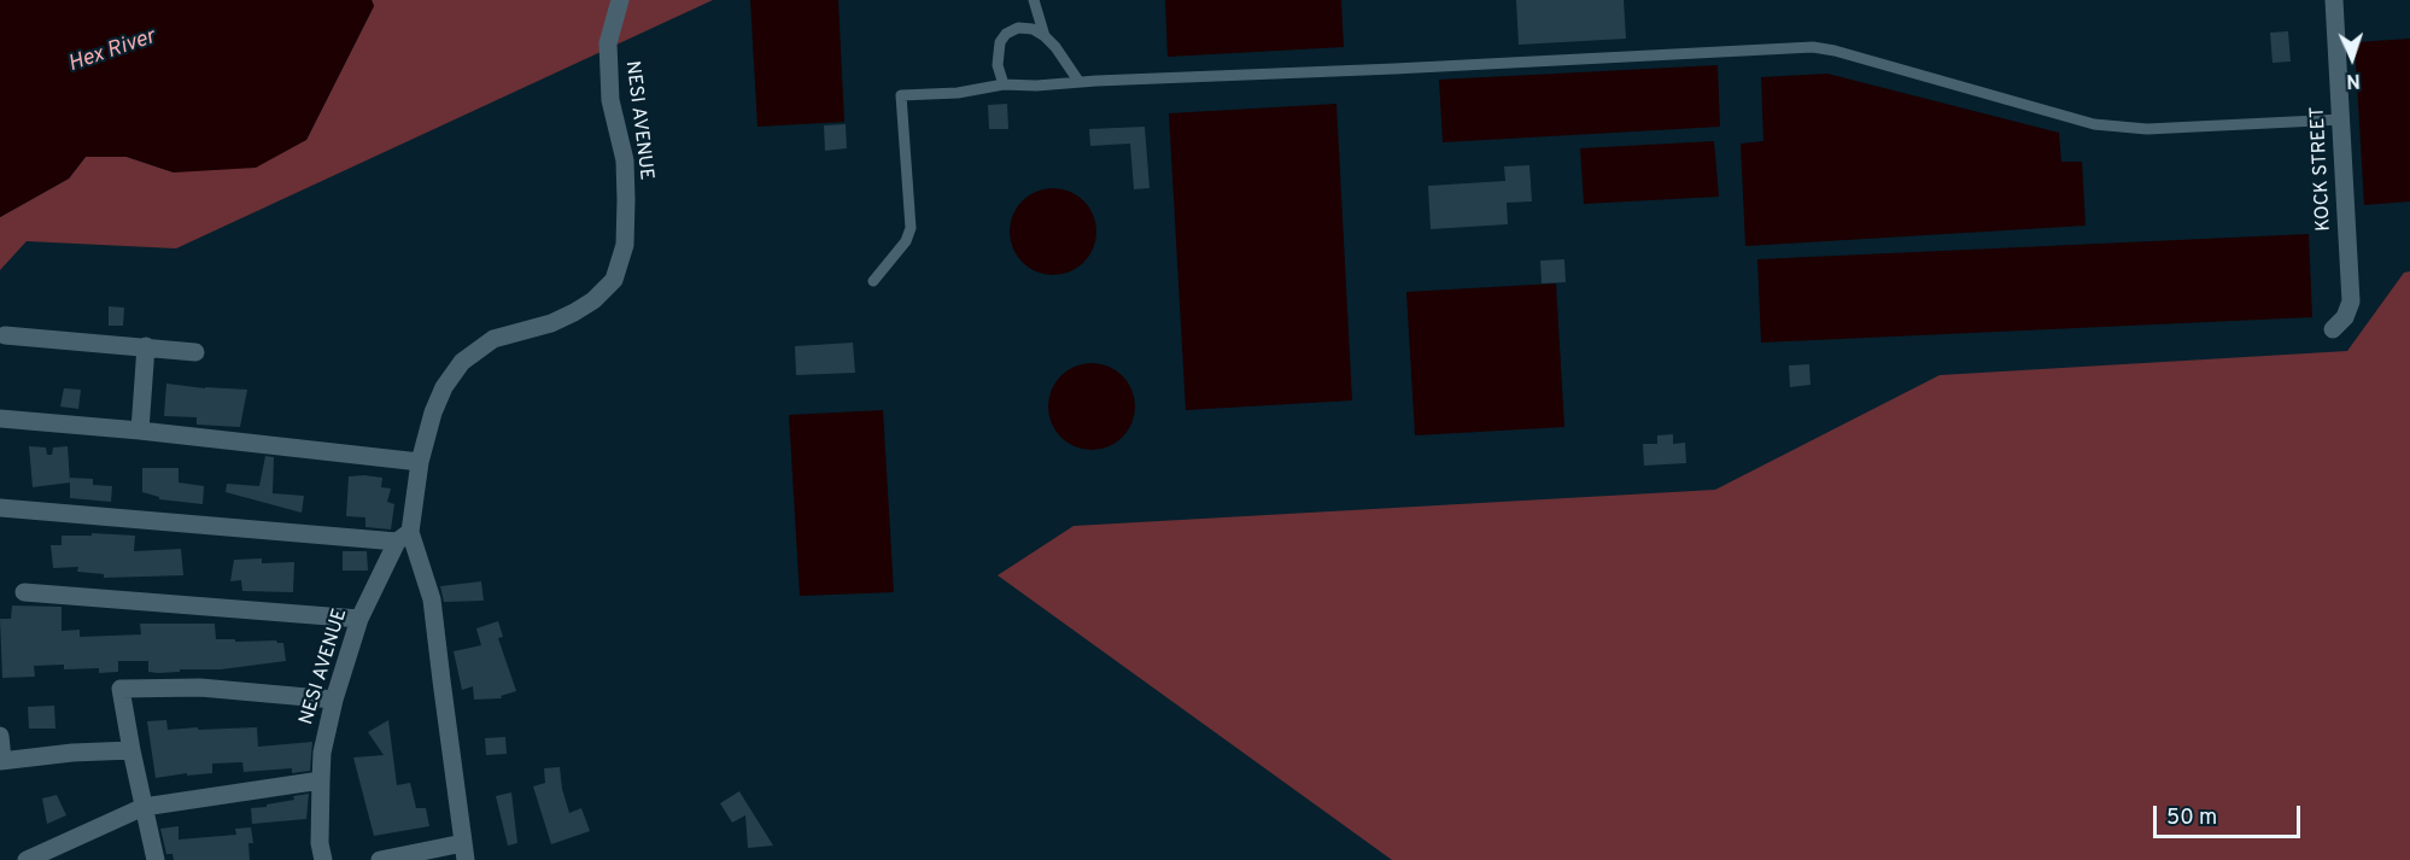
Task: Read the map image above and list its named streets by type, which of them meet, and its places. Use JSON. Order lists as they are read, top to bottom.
{
  "streets": {
    "street": ["NESI AVENUE", "KOCK STREET"]
  },
  "water": ["Hex River"],
  "scale_bar": "50 m",
  "north": "bottom"
}
